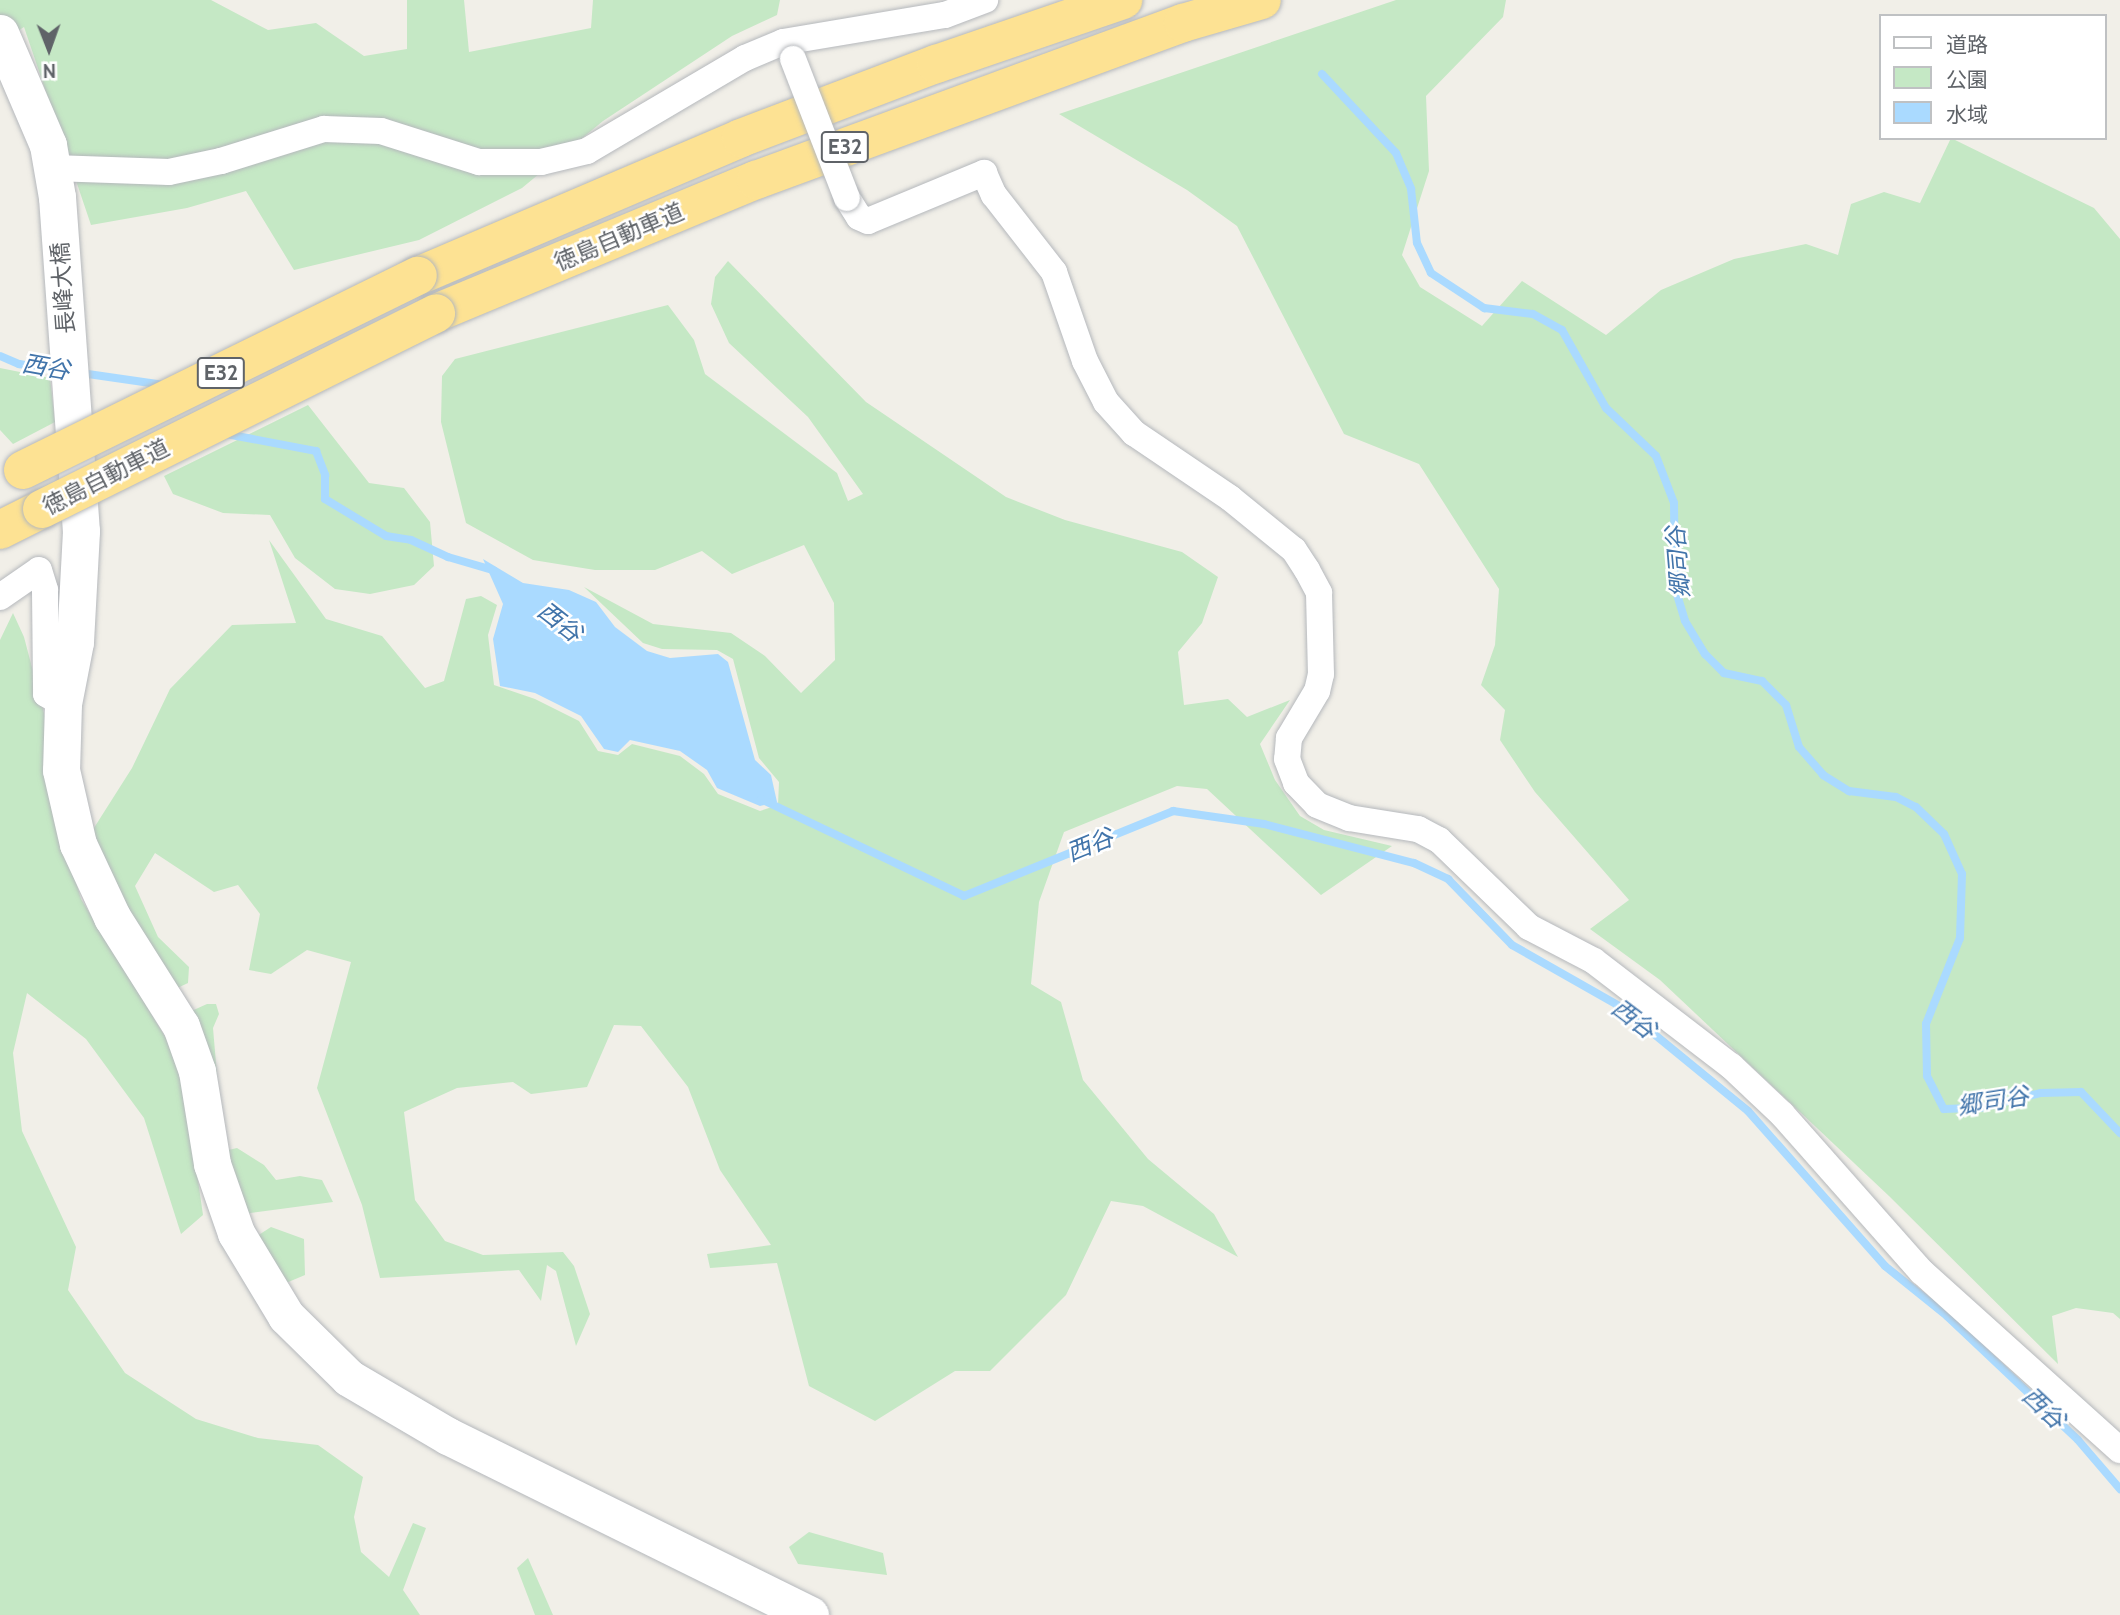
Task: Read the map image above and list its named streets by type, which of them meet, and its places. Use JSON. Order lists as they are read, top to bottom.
{
  "streets": {
    "highway": ["E32", "徳島自動車道"],
    "street": ["長峰大橋"]
  },
  "water": ["西谷", "郷司谷"],
  "legend": ["道路", "公園", "水域"],
  "north": "bottom"
}
